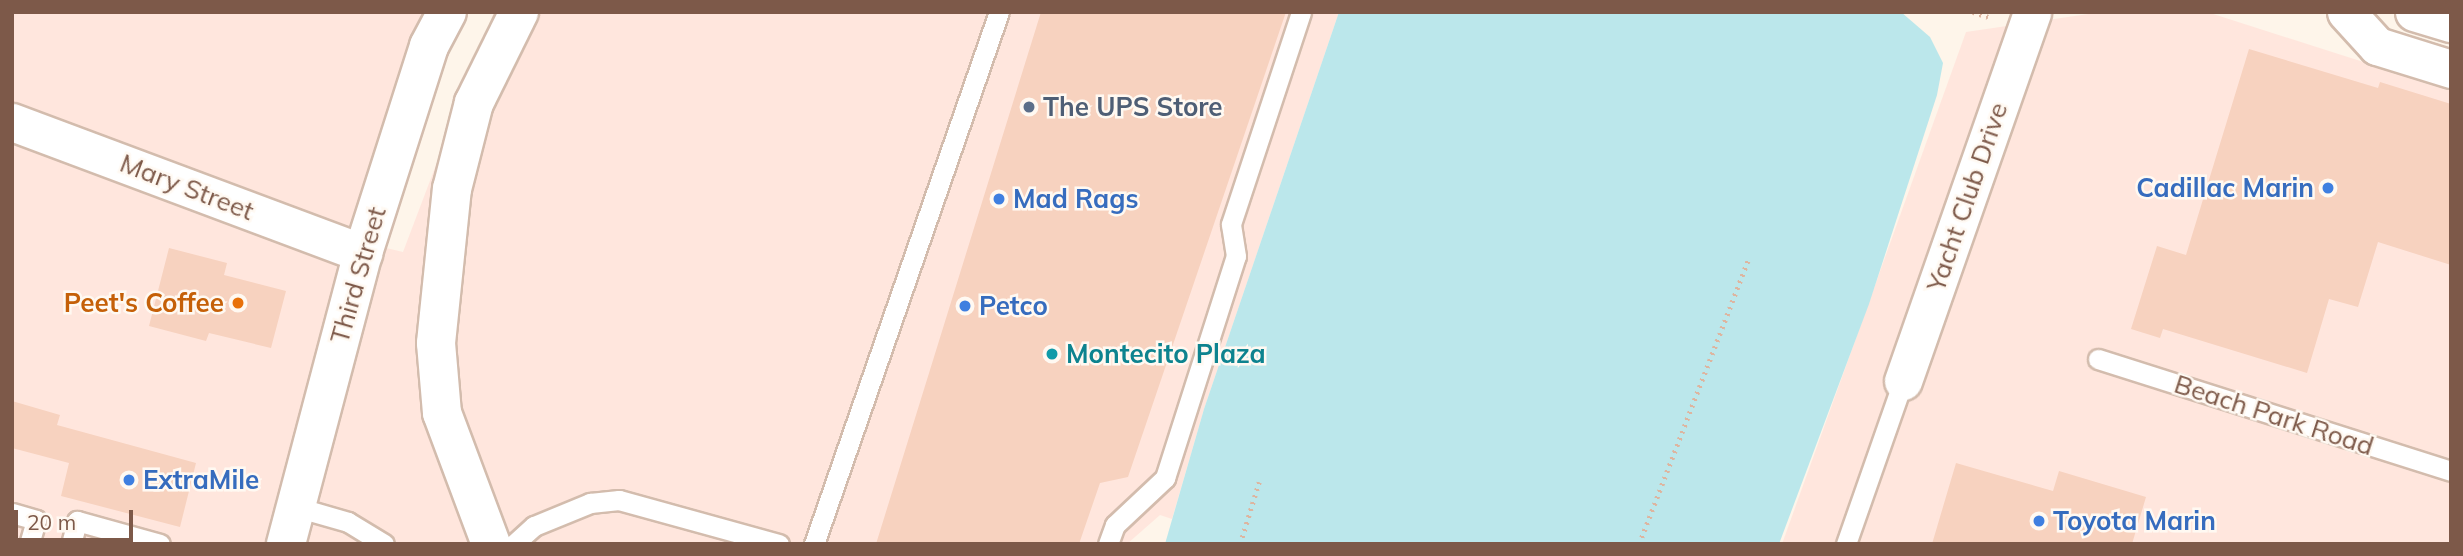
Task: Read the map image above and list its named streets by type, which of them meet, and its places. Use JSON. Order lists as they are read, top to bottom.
{
  "streets": {
    "main road": ["Third Street"],
    "street": ["Mary Street", "Yacht Club Drive"],
    "lane": ["Beach Park Road"]
  },
  "crossings": [
    ["Mary Street", "Third Street"]
  ],
  "places": [
    "The UPS Store",
    "Cadillac Marin",
    "Mad Rags",
    "Peet's Coffee",
    "Petco",
    "Montecito Plaza",
    "ExtraMile",
    "Toyota Marin"
  ],
  "scale_bar": "20 m"
}
